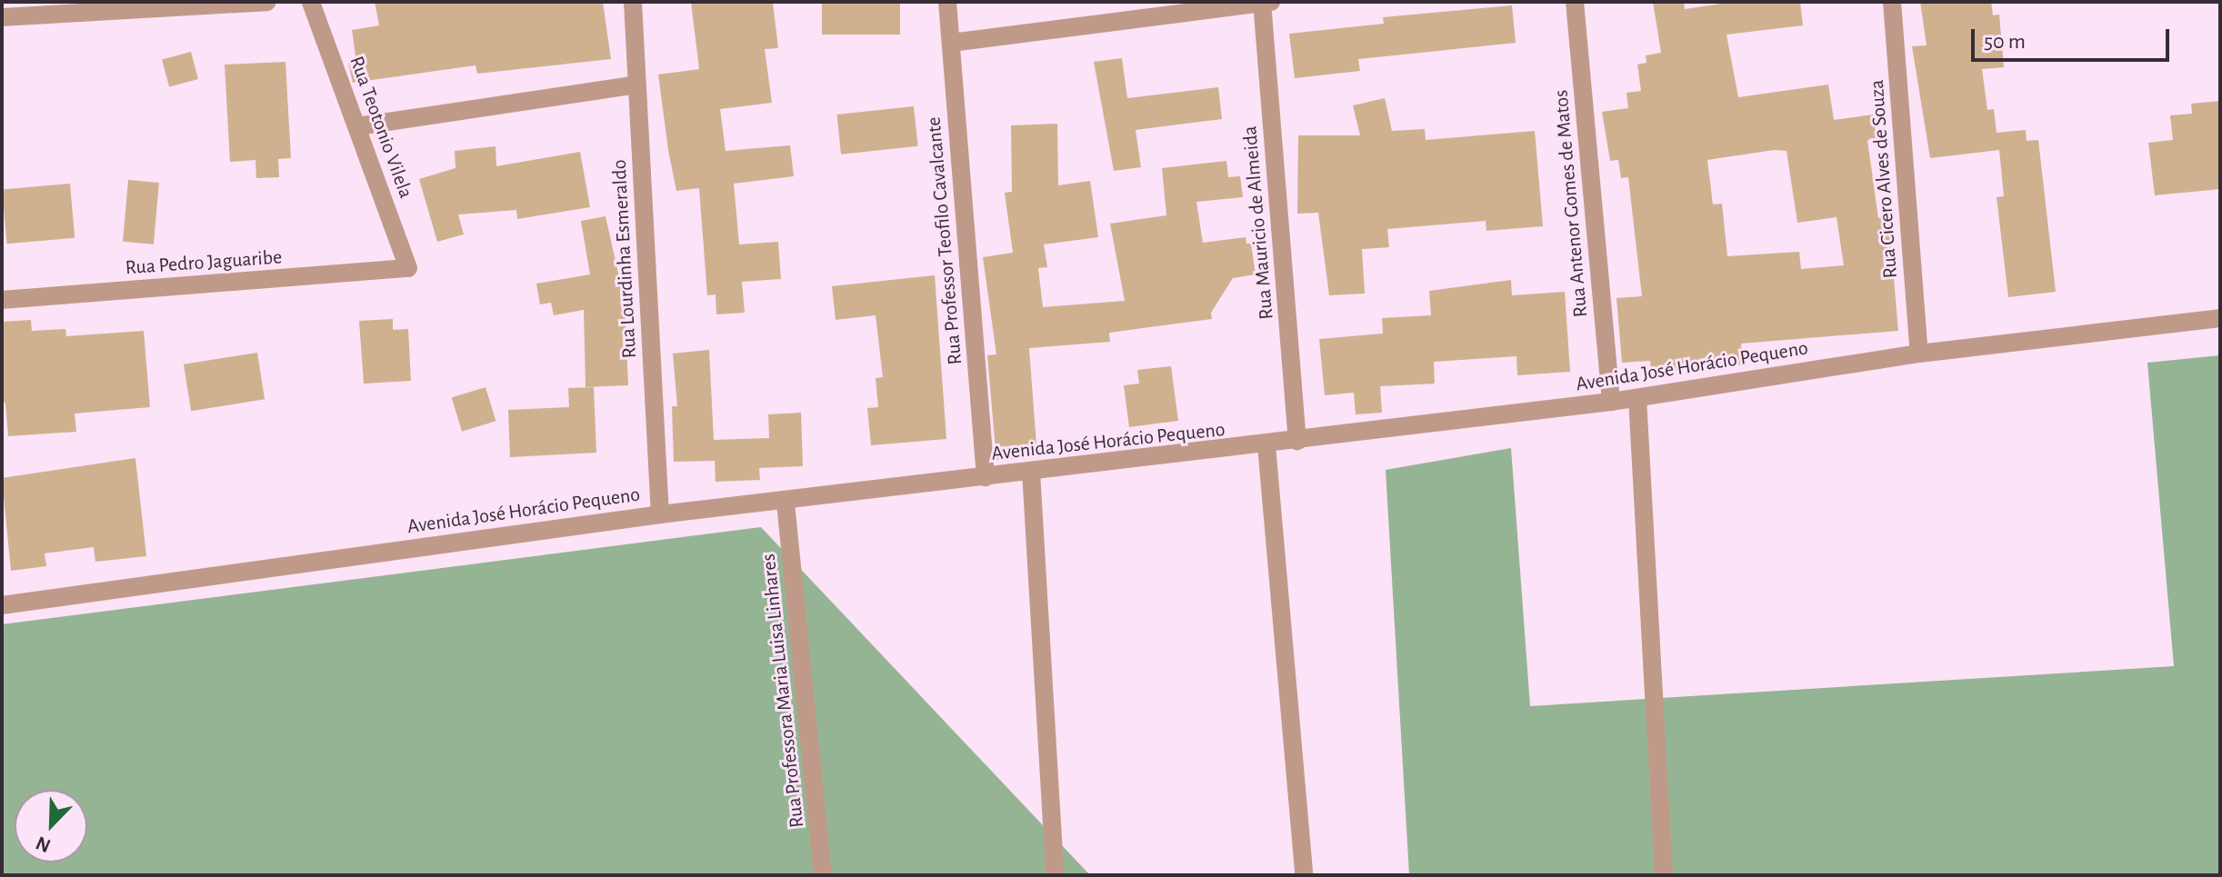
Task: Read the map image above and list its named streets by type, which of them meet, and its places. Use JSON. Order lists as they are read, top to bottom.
{
  "streets": {
    "street": [
      "Rua Teotonio Vilela",
      "Rua Cicero Alves de Souza",
      "Rua Antenor Gomes de Matos",
      "Rua Mauricio de Almeida",
      "Rua Professor Teofilo Cavalcante",
      "Rua Lourdinha Esmeraldo",
      "Rua Pedro Jaguaribe",
      "Avenida José Horácio Pequeno",
      "Rua Professora Maria Luisa Linhares"
    ]
  },
  "crossings": [
    ["Rua Teotonio Vilela", "Rua Pedro Jaguaribe"],
    ["Rua Cicero Alves de Souza", "Avenida José Horácio Pequeno"],
    ["Rua Antenor Gomes de Matos", "Avenida José Horácio Pequeno"],
    ["Rua Mauricio de Almeida", "Avenida José Horácio Pequeno"],
    ["Rua Professor Teofilo Cavalcante", "Avenida José Horácio Pequeno"],
    ["Rua Lourdinha Esmeraldo", "Avenida José Horácio Pequeno"],
    ["Avenida José Horácio Pequeno", "Rua Professora Maria Luisa Linhares"]
  ],
  "scale_bar": "50 m",
  "north": "bottom left"
}
